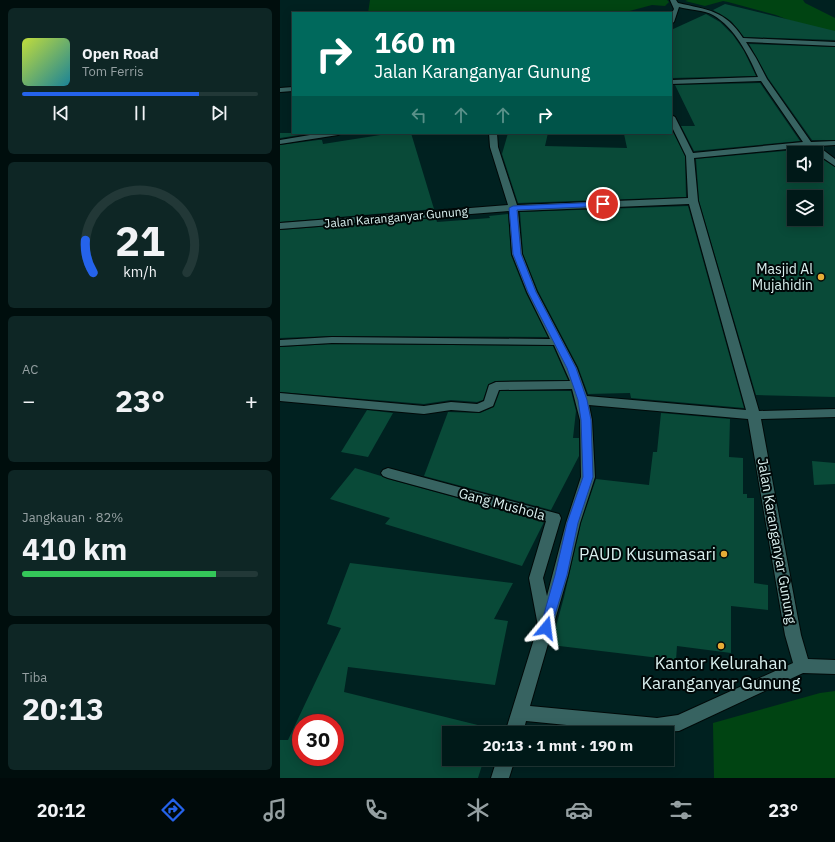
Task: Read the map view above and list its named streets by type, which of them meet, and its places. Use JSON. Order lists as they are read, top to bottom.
{
  "streets": {
    "street": ["Jalan Karanganyar Gunung", "Gang Mushola"]
  },
  "places": ["Masjid Al Mujahidin", "PAUD Kusumasari", "Kantor Kelurahan Karanganyar Gunung"],
  "page": {
    "turn": ["160 m", "Jalan Karanganyar Gunung"],
    "song": ["Open Road", "Tom Ferris"],
    "tile": [
      "AC",
      ["Jangkauan · 82%", "410 km"],
      ["Tiba", "20:13"]
    ],
    "heat": ["−", "23°", "+"],
    "limit": "30",
    "trip": "20:13 · 1 mnt · 190 m",
    "tabs": ["20:12", "23°"],
    "gauge": ["21", "km/h"]
  }
}
